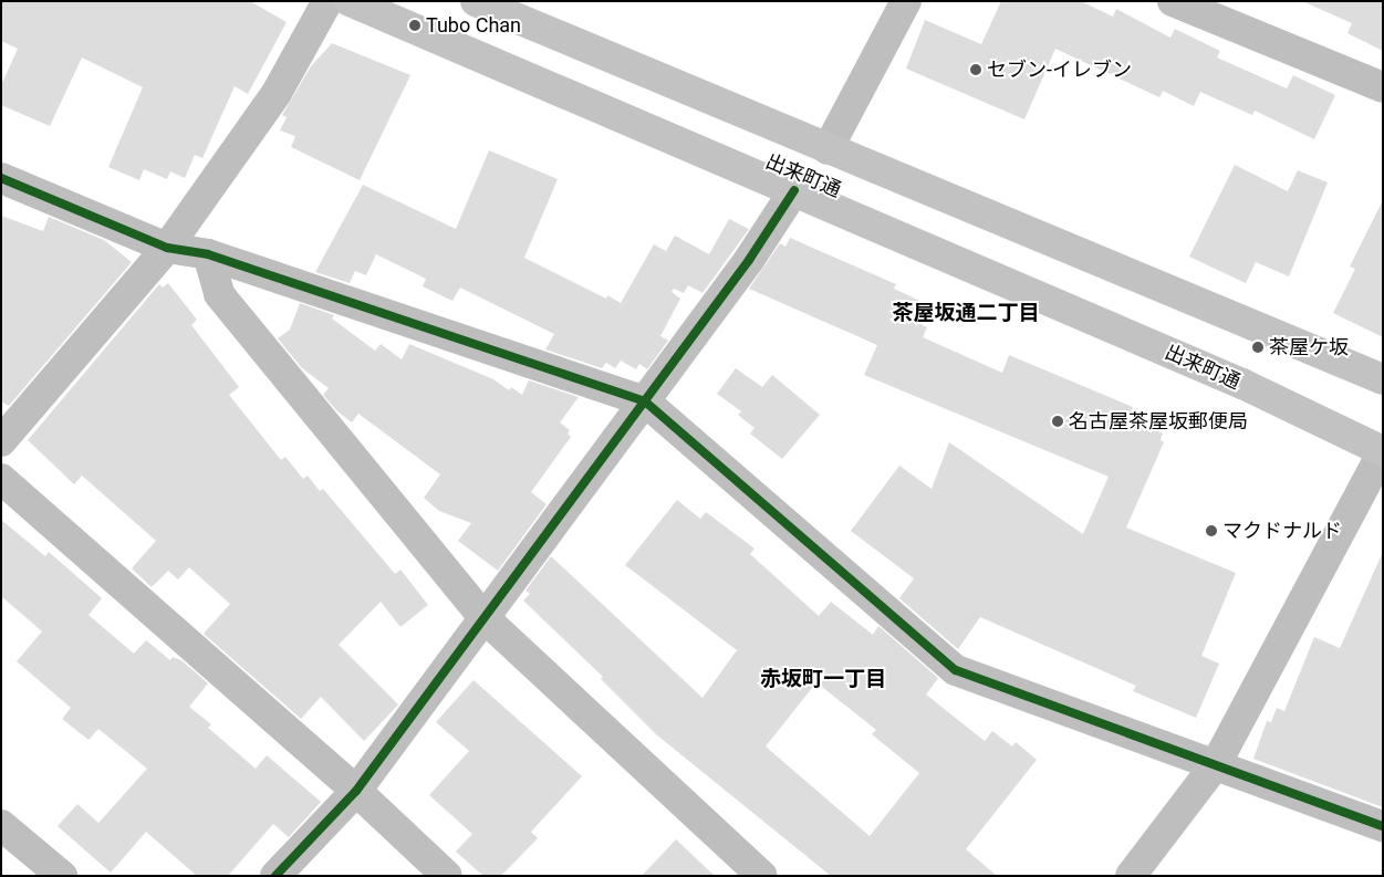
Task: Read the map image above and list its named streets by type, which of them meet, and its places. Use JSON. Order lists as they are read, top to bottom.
{
  "streets": {
    "main road": ["出来町通"]
  },
  "districts": ["茶屋坂通二丁目", "赤坂町一丁目"],
  "places": [
    "Tubo Chan",
    "セブン-イレブン",
    "茶屋ケ坂",
    "名古屋茶屋坂郵便局",
    "マクドナルド"
  ]
}
